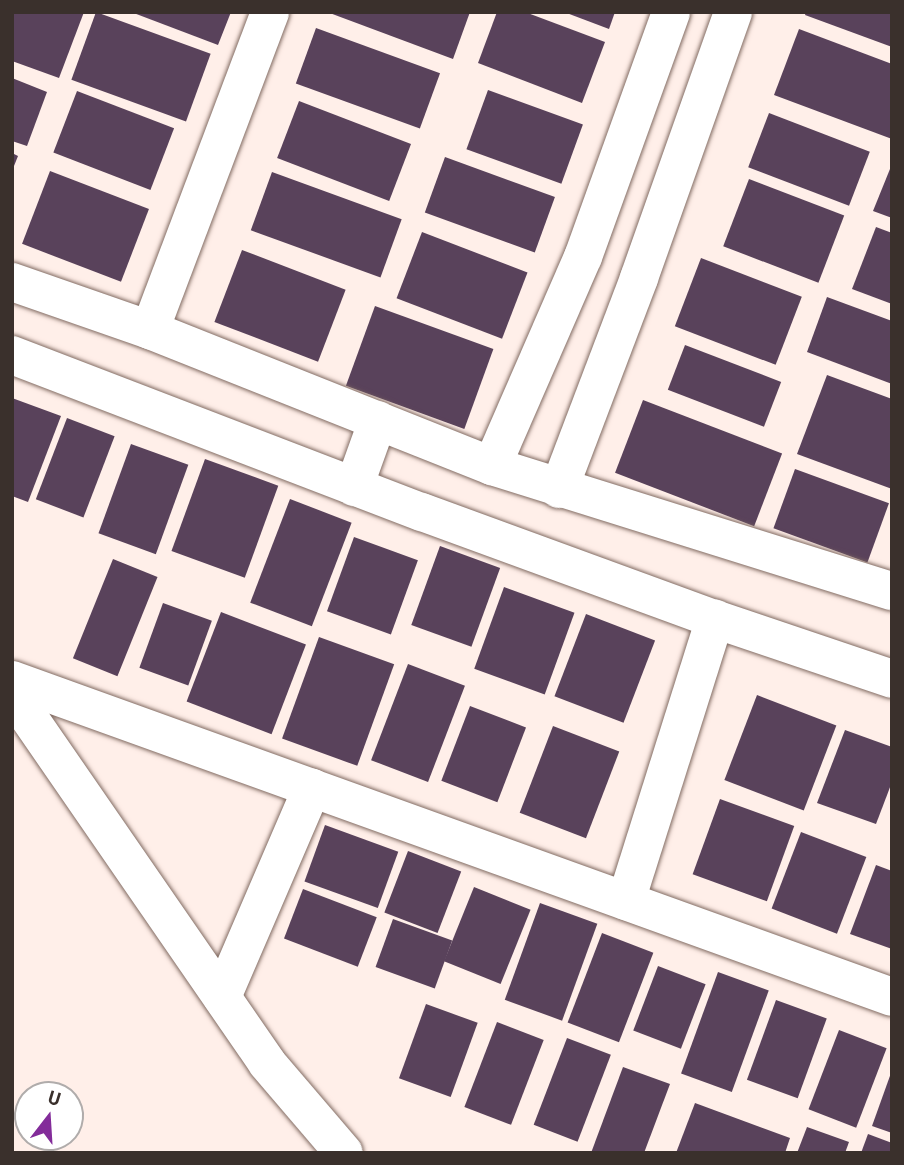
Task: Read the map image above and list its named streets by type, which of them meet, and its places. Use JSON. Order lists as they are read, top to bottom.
{
  "north": "top"
}
